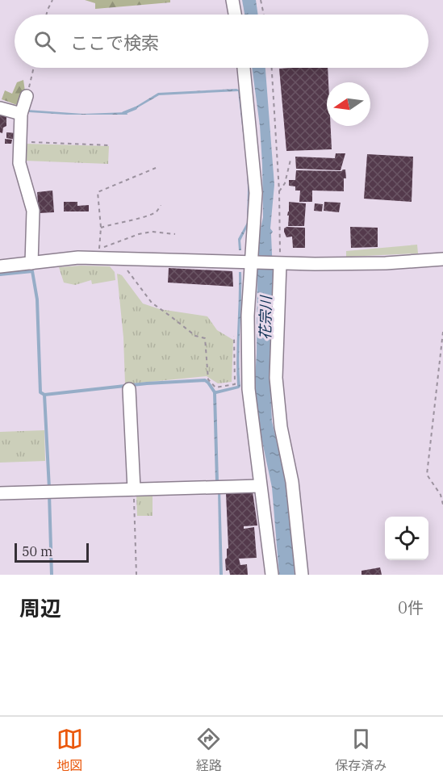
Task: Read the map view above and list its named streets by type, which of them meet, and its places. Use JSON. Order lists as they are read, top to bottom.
{
  "water": ["花宗川"],
  "scale_bar": "50 m",
  "north": "left",
  "page": {
    "search": "ここで検索",
    "scale": "50 m",
    "heading": ["周辺", "0件"],
    "nav": ["地図", "経路", "保存済み"]
  }
}
